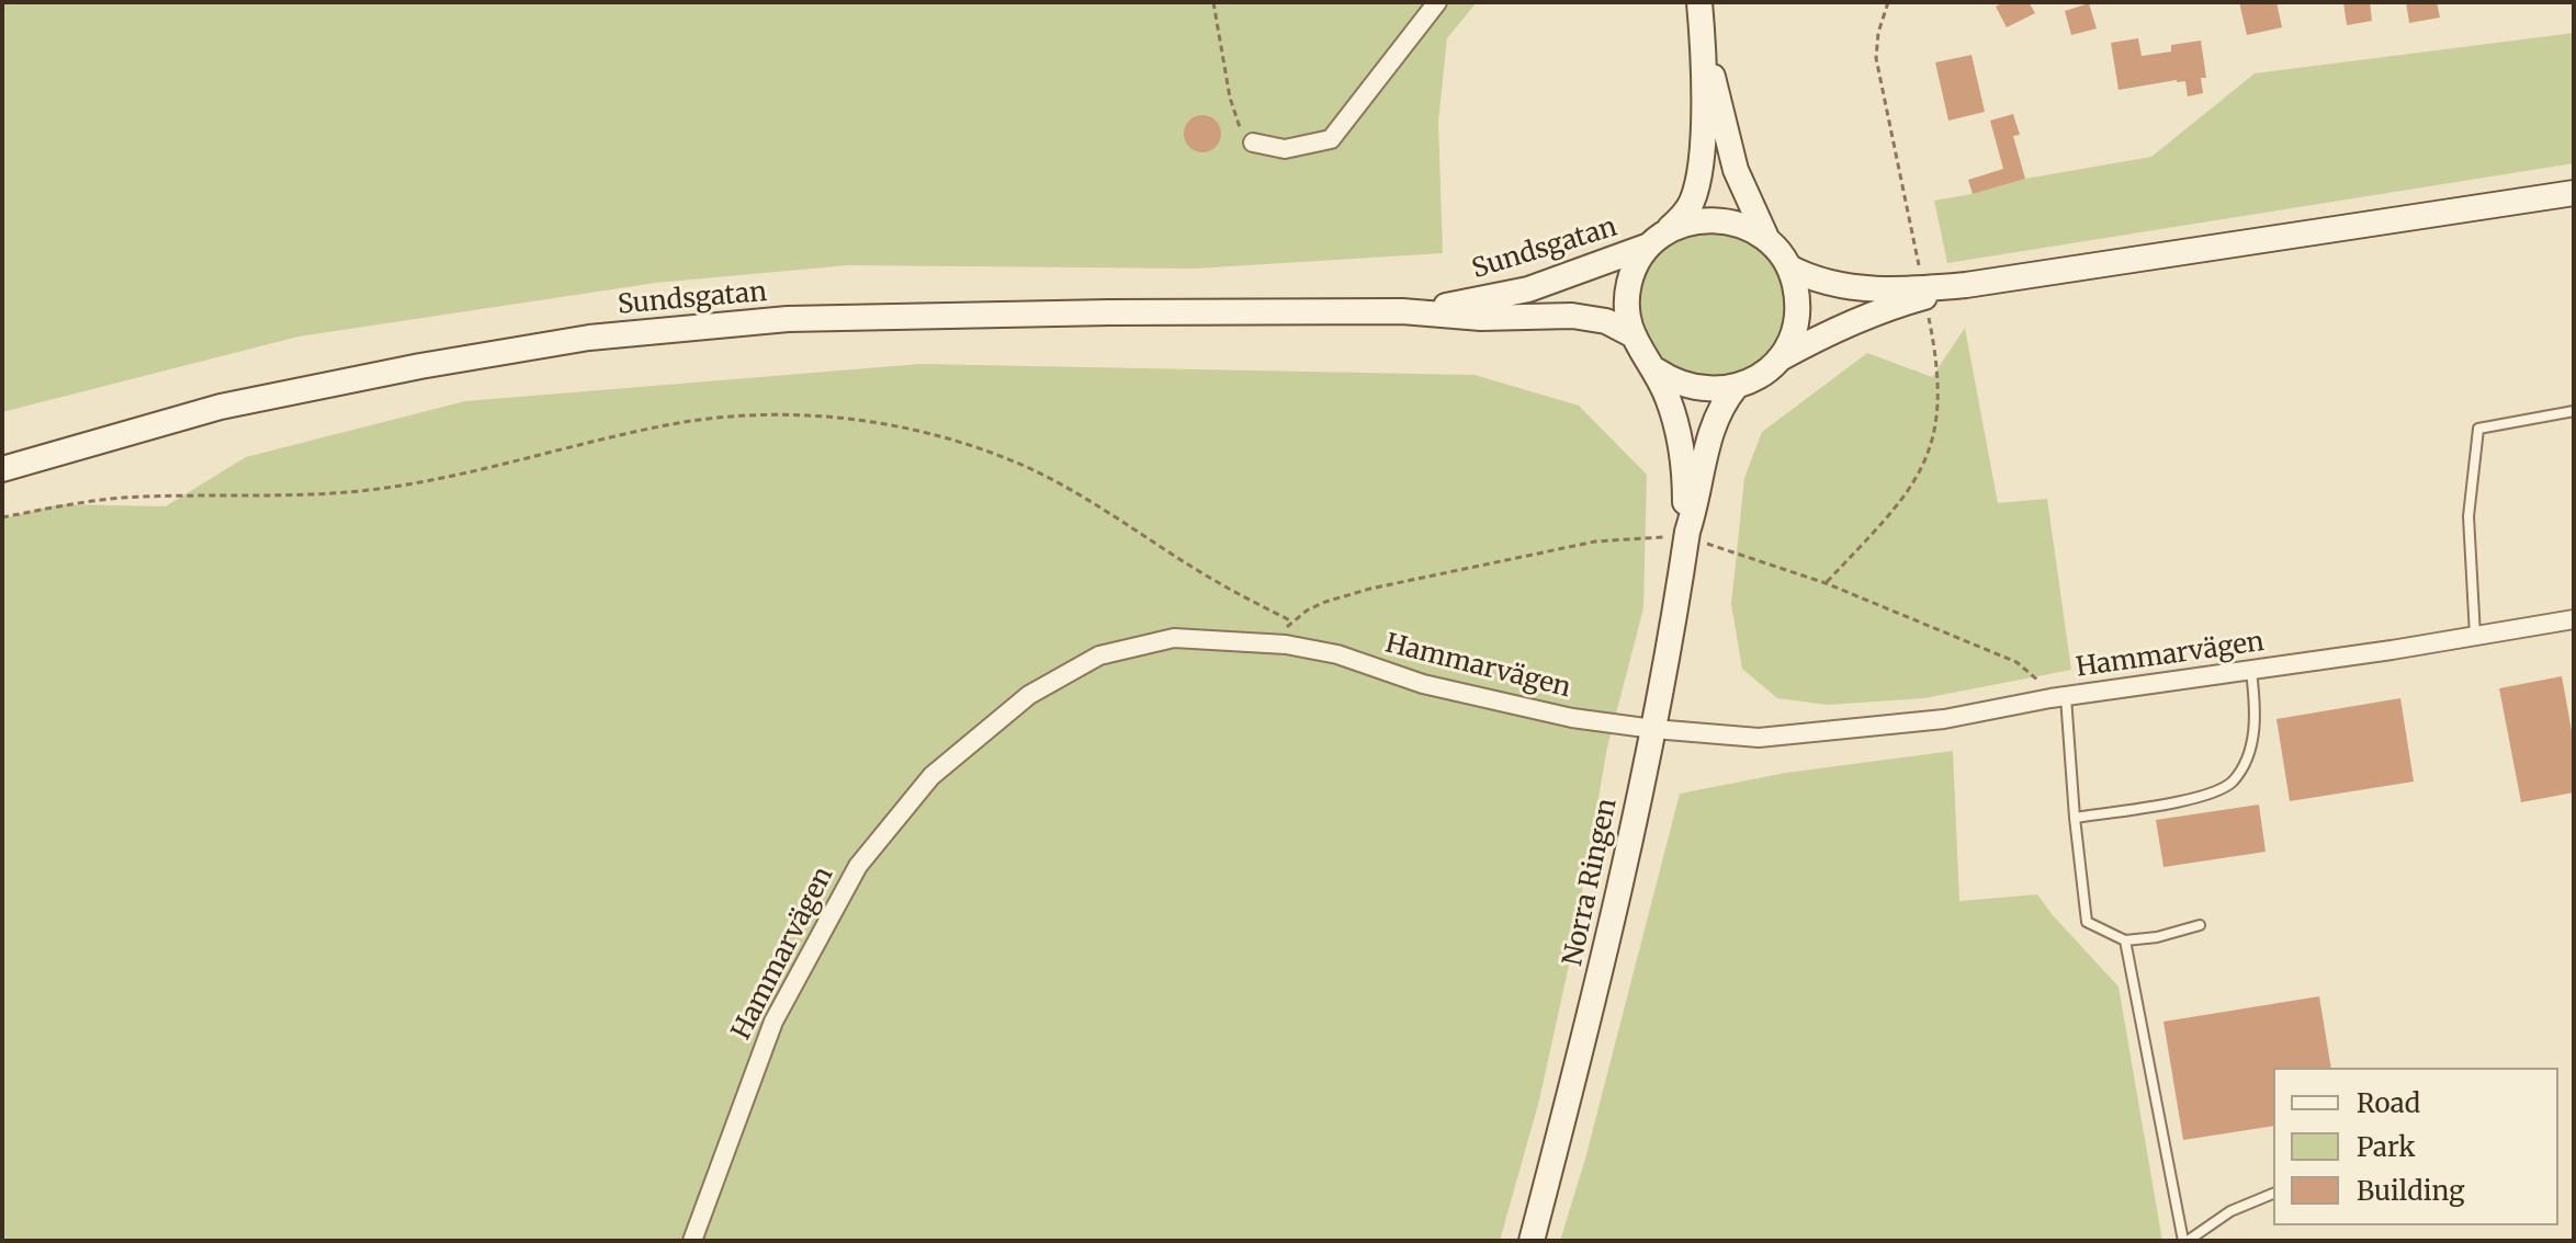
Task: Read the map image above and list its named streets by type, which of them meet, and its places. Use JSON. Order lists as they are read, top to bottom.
{
  "streets": {
    "main road": ["Sundsgatan", "Norra Ringen"],
    "street": ["Hammarvägen"]
  },
  "crossings": [
    ["Sundsgatan", "Norra Ringen"],
    ["Hammarvägen", "Norra Ringen"]
  ],
  "legend": ["Road", "Park", "Building"]
}
